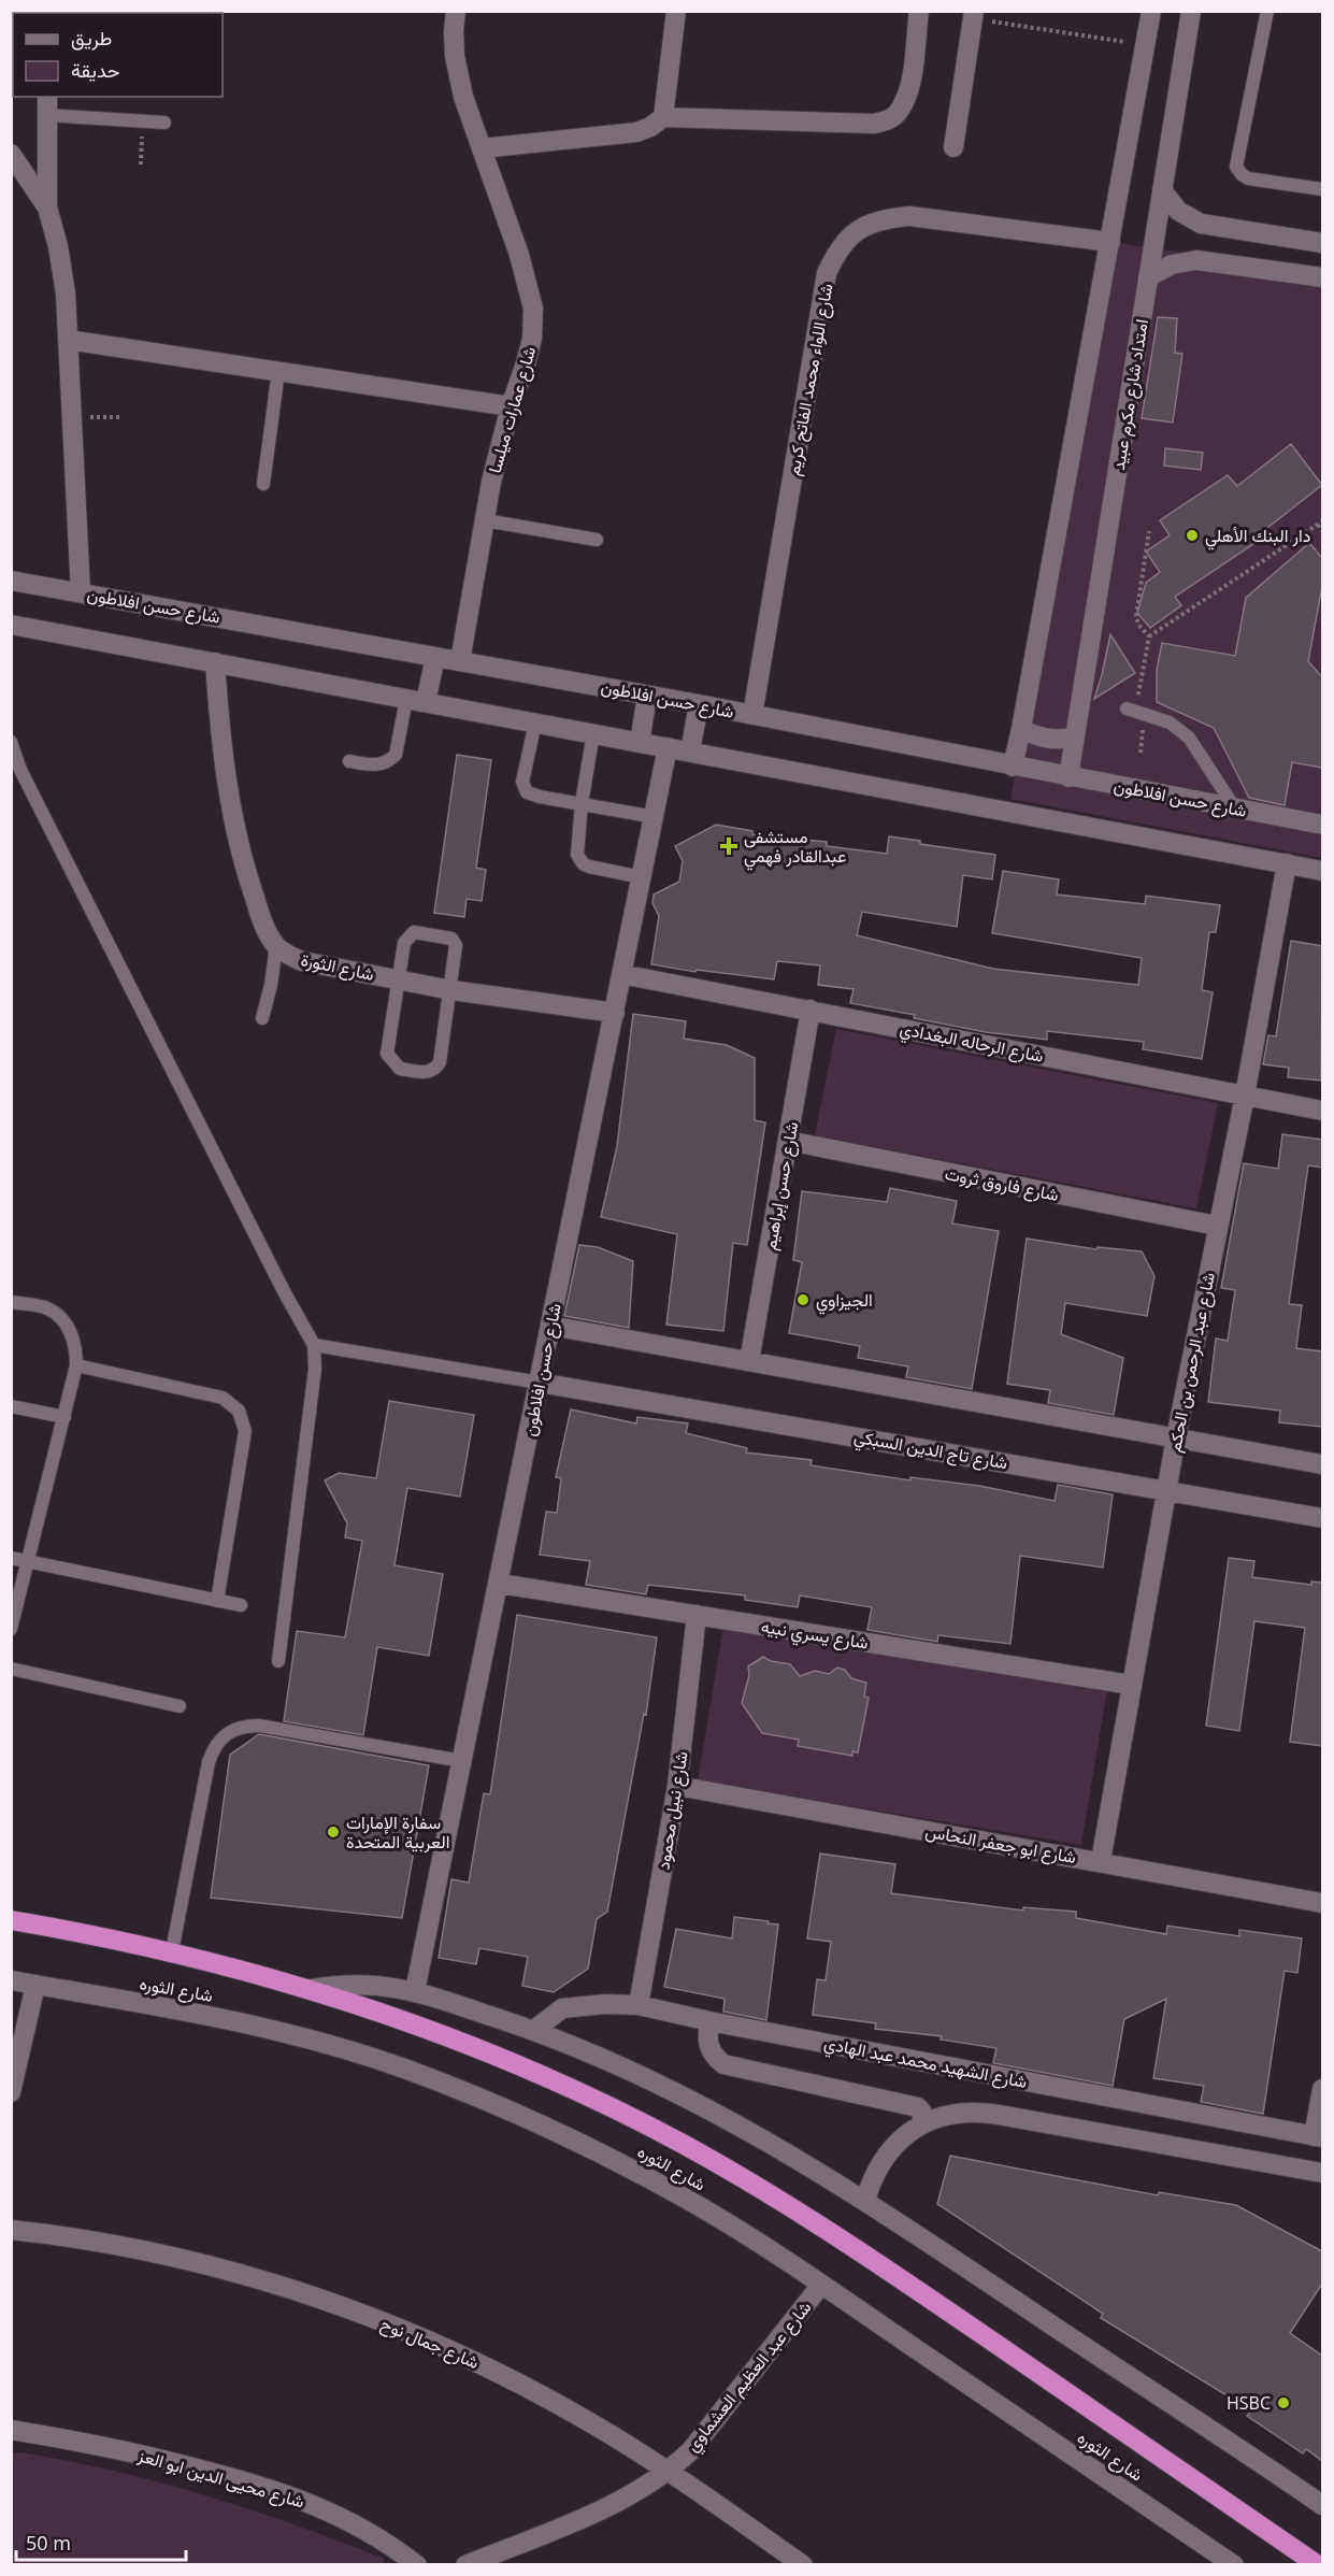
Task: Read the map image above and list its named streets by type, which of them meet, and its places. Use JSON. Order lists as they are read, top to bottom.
{
  "streets": {
    "highway": ["شارع الثوره"],
    "street": [
      "شارع اللواء محمد الفاتح كريم",
      "امتداد شارع مكرم عبيد",
      "شارع عمارات ميلسا",
      "شارع حسن افلاطون",
      "شارع الثورة",
      "شارع الرحاله البغدادي",
      "شارع فاروق ثروت",
      "شارع حسن إبراهيم",
      "شارع عبد الرحمن بن الحكم",
      "شارع تاج الدين السبكي",
      "شارع يسري نبيه",
      "شارع نبيل محمود",
      "شارع ابو جعفر النحاس",
      "شارع الشهيد محمد عبد الهادي",
      "شارع جمال نوح",
      "شارع عبد العظيم العشماوي",
      "شارع محيى الدين ابو العز"
    ]
  },
  "crossings": [
    ["شارع اللواء محمد الفاتح كريم", "شارع حسن افلاطون"],
    ["امتداد شارع مكرم عبيد", "شارع حسن افلاطون"],
    ["شارع عمارات ميلسا", "شارع حسن افلاطون"],
    ["شارع حسن افلاطون", "شارع الثورة"],
    ["شارع حسن افلاطون", "شارع الرحاله البغدادي"],
    ["شارع حسن افلاطون", "شارع تاج الدين السبكي"],
    ["شارع حسن افلاطون", "شارع يسري نبيه"],
    ["شارع حسن افلاطون", "شارع الثوره"],
    ["شارع الرحاله البغدادي", "شارع حسن إبراهيم"],
    ["شارع الرحاله البغدادي", "شارع عبد الرحمن بن الحكم"],
    ["شارع فاروق ثروت", "شارع حسن إبراهيم"],
    ["شارع فاروق ثروت", "شارع عبد الرحمن بن الحكم"],
    ["شارع عبد الرحمن بن الحكم", "شارع تاج الدين السبكي"],
    ["شارع عبد الرحمن بن الحكم", "شارع يسري نبيه"],
    ["شارع عبد الرحمن بن الحكم", "شارع ابو جعفر النحاس"],
    ["شارع يسري نبيه", "شارع نبيل محمود"],
    ["شارع نبيل محمود", "شارع ابو جعفر النحاس"],
    ["شارع نبيل محمود", "شارع الشهيد محمد عبد الهادي"],
    ["شارع الثوره", "شارع الشهيد محمد عبد الهادي"],
    ["شارع الثوره", "شارع عبد العظيم العشماوي"],
    ["شارع جمال نوح", "شارع عبد العظيم العشماوي"]
  ],
  "places": {
    "other": [
      "دار البنك الأهلي",
      "الجيزاوي",
      "سفارة الإمارات العربية المتحدة",
      "HSBC"
    ],
    "health": ["مستشفى عبدالقادر فهمي"]
  },
  "legend": ["طريق", "حديقة"],
  "scale_bar": "50 m"
}
